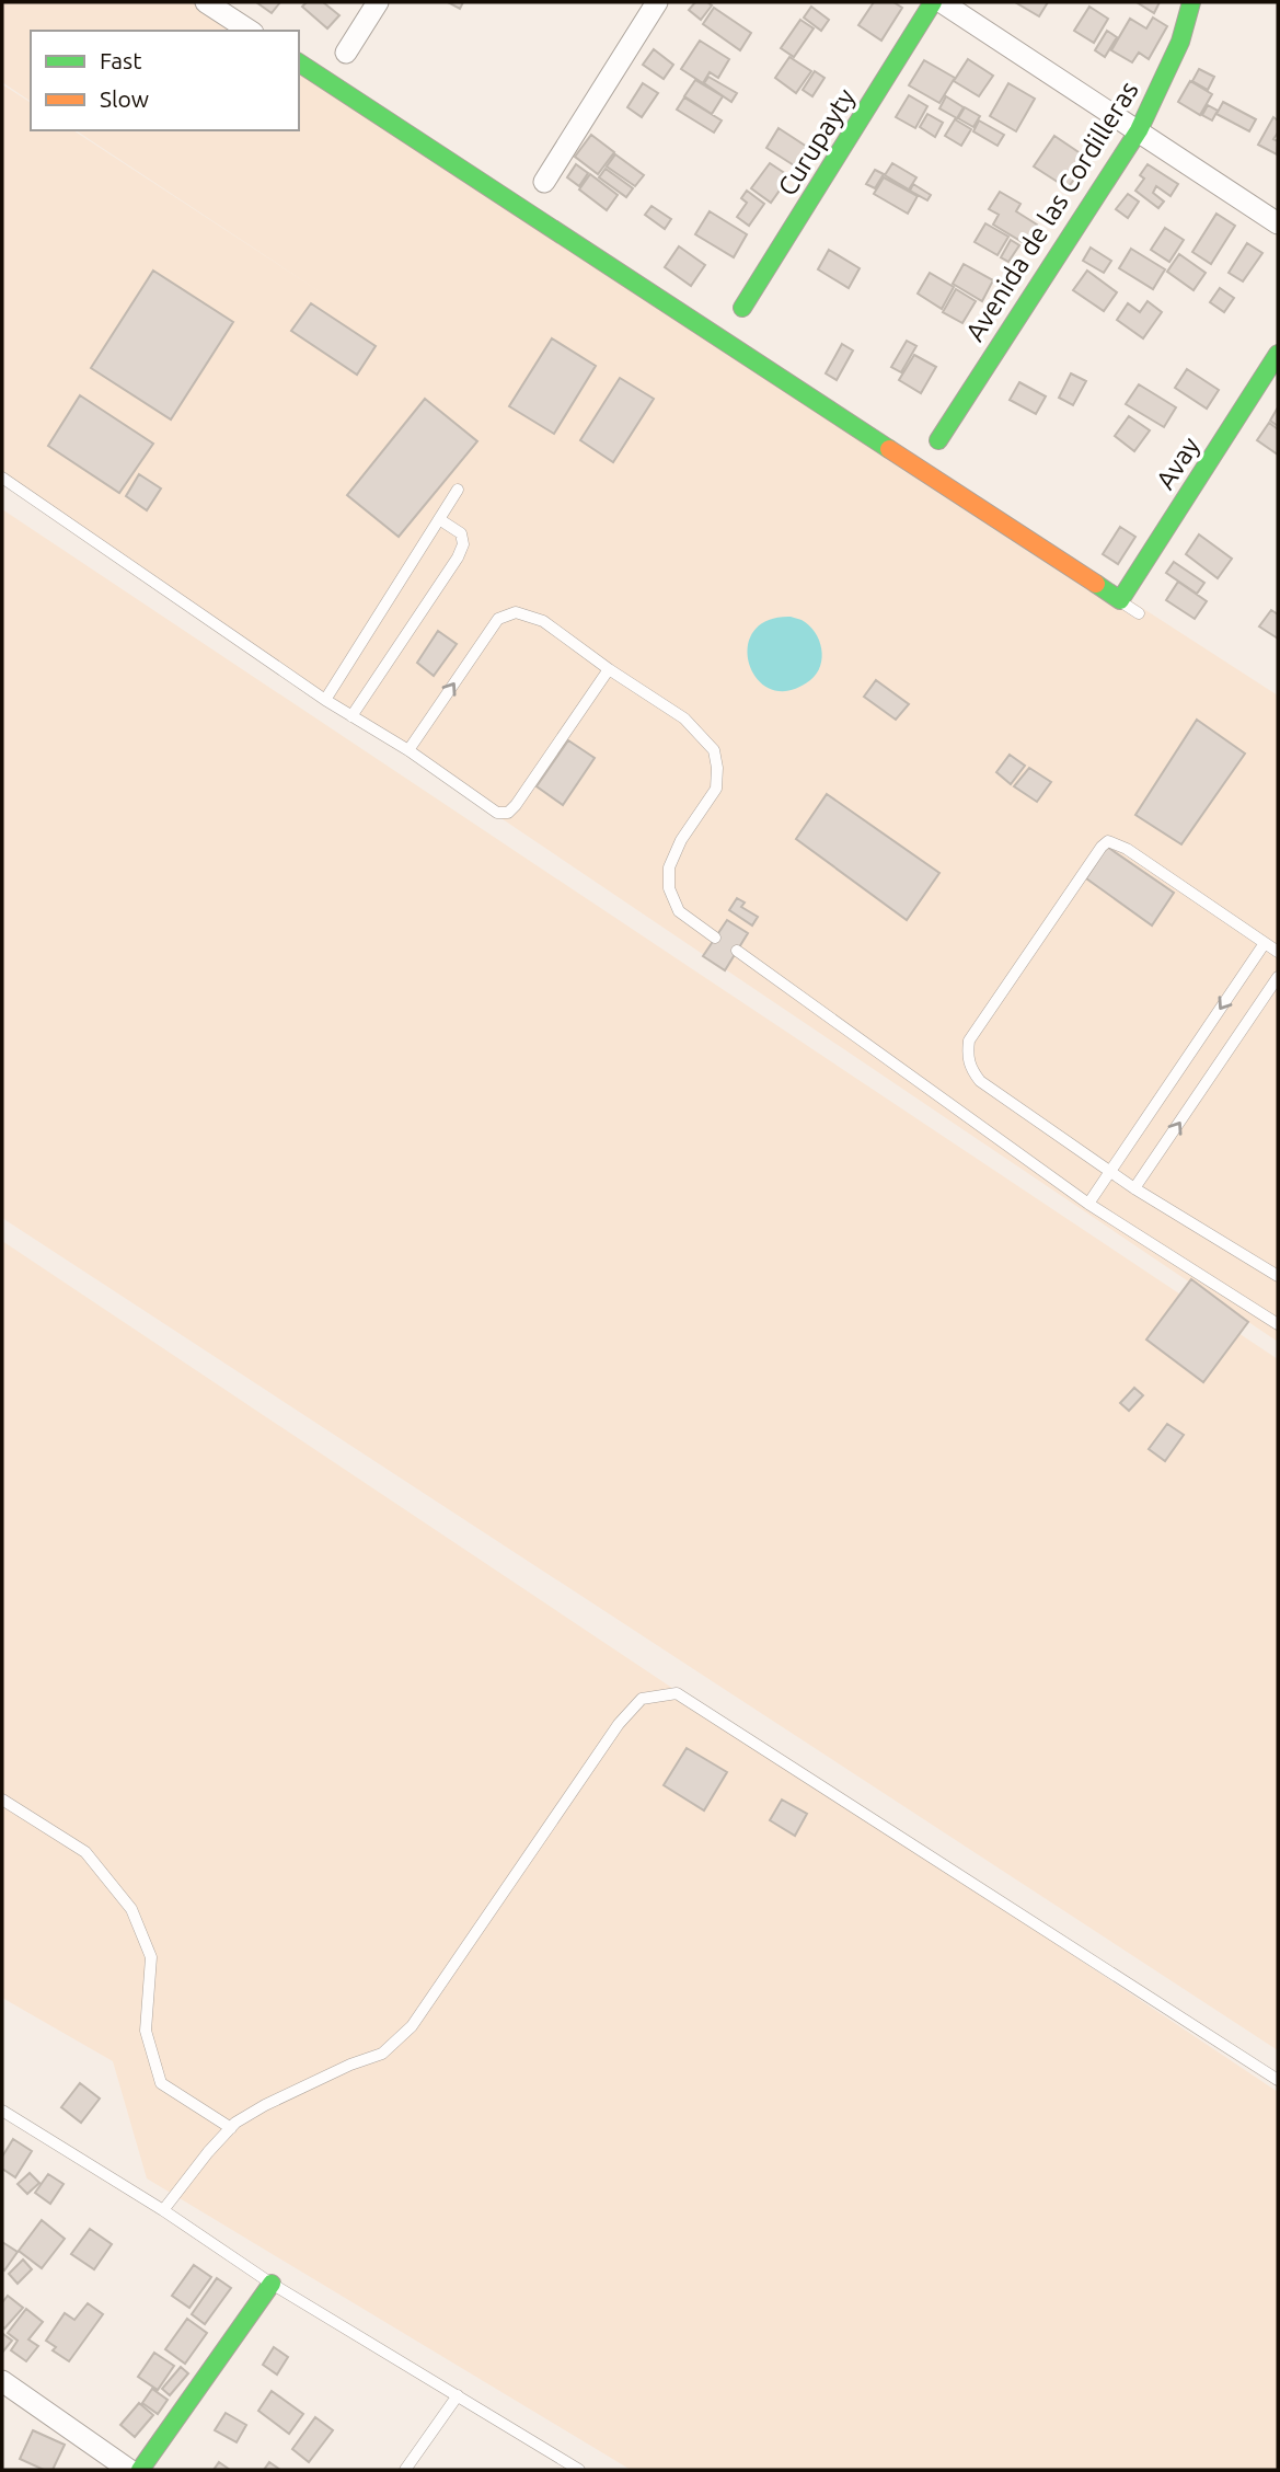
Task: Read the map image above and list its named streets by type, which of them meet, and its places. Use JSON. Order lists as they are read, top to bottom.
{
  "streets": {
    "street": ["Curupayty", "Avenida de las Cordilleras", "Avay"]
  },
  "legend": ["Fast", "Slow"]
}
